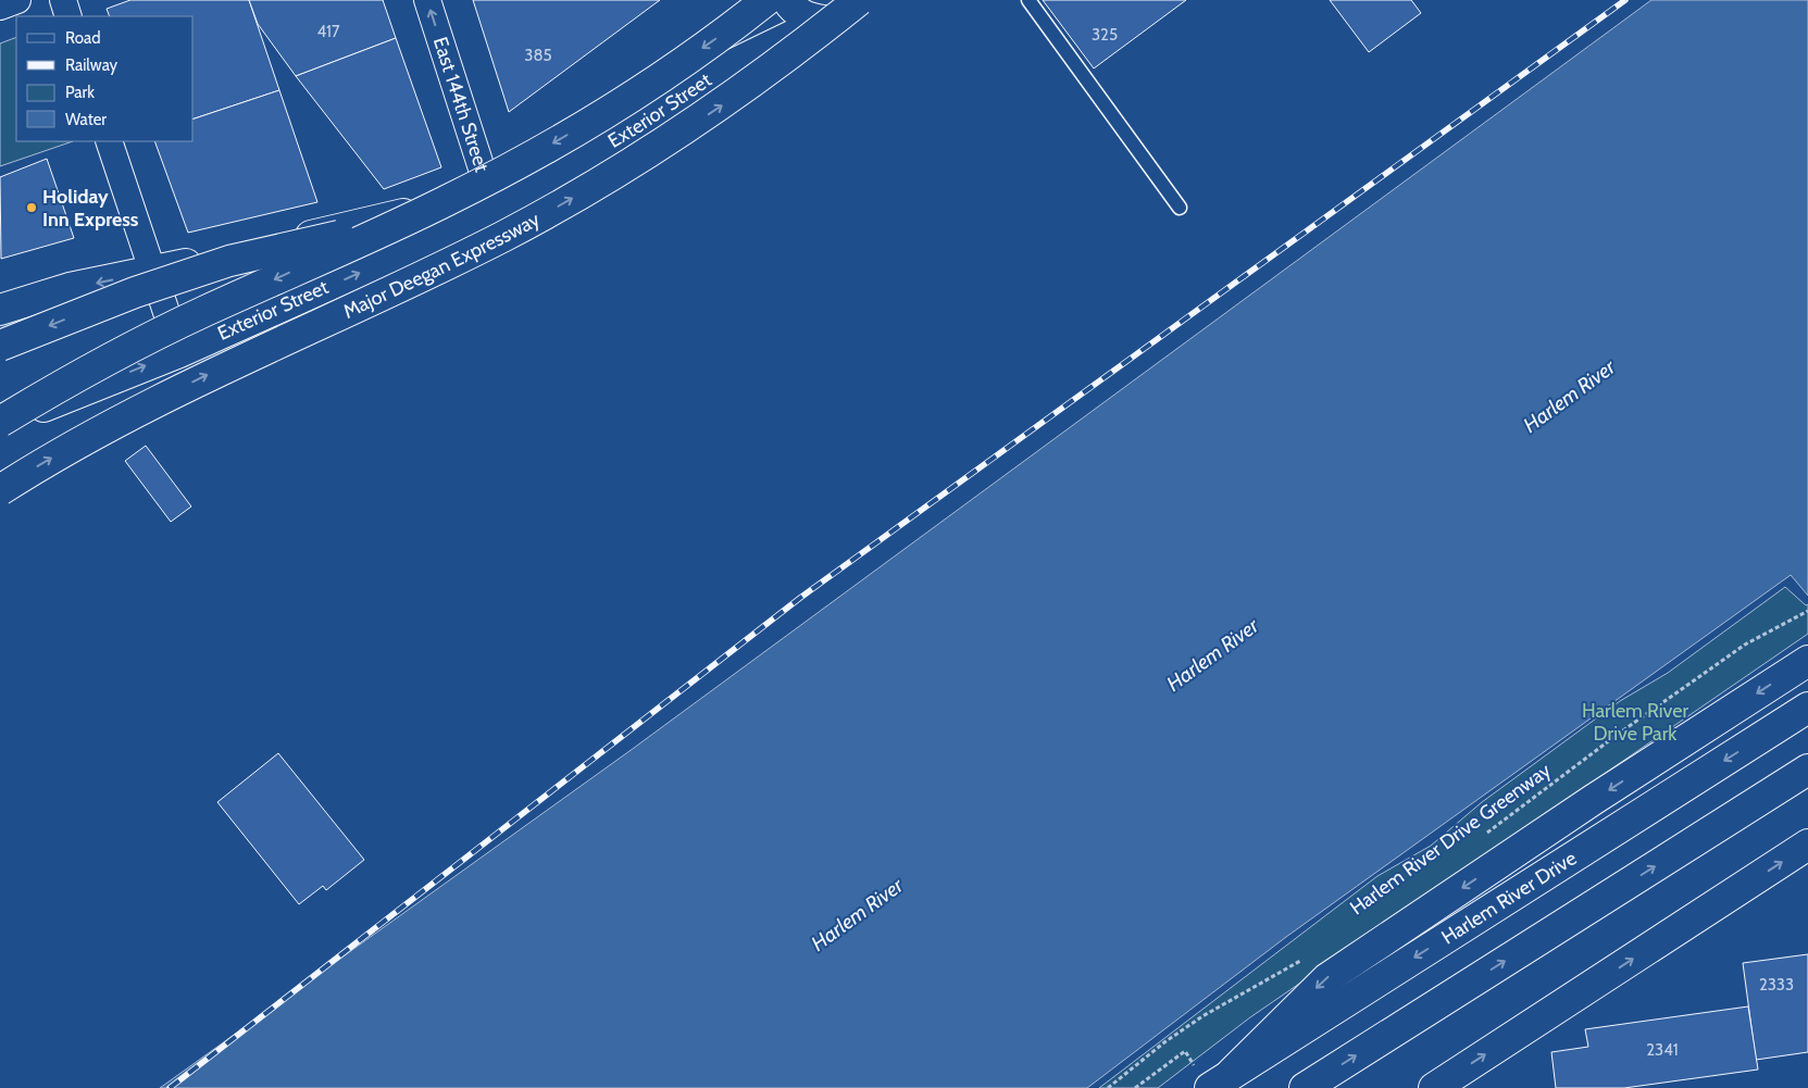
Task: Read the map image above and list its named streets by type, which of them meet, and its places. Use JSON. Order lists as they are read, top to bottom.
{
  "streets": {
    "main road": ["Exterior Street", "Major Deegan Expressway", "Harlem River Drive"],
    "street": ["East 144th Street"],
    "path": ["Harlem River Drive Greenway"]
  },
  "crossings": [
    ["East 144th Street", "Exterior Street"]
  ],
  "one_way": ["East 144th Street"],
  "water": ["Harlem River"],
  "parks": ["Harlem River Drive Park"],
  "places": ["Holiday Inn Express"],
  "house_numbers": [
    "417",
    "325",
    "385",
    "2333",
    "2341"
  ],
  "legend": [
    "Road",
    "Railway",
    "Park",
    "Water"
  ]
}
